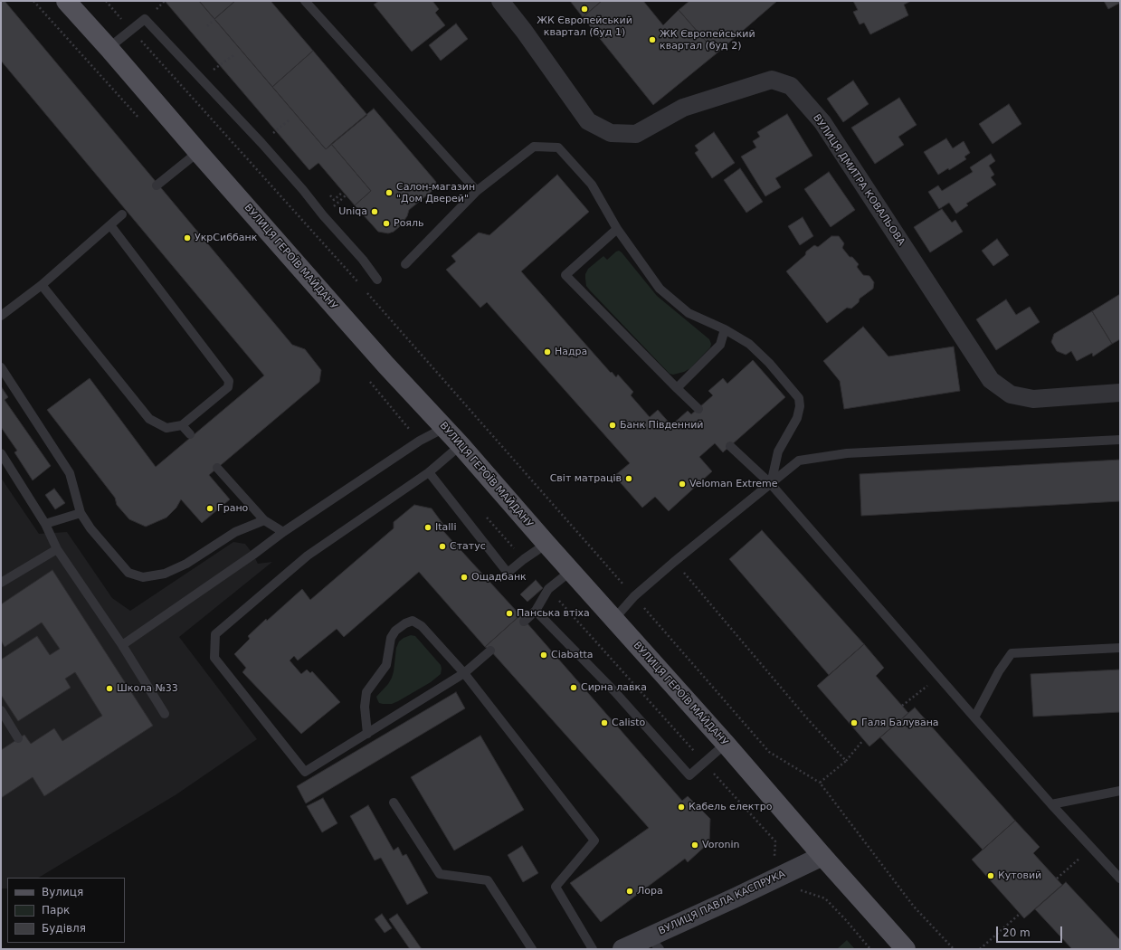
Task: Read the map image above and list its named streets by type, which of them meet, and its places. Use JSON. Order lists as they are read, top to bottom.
{
  "streets": {
    "main road": ["ВУЛИЦЯ ГЕРОЇВ МАЙДАНУ"],
    "street": ["ВУЛИЦЯ ДМИТРА КОВАЛЬОВА", "ВУЛИЦЯ ПАВЛА КАСПРУКА"]
  },
  "crossings": [
    ["ВУЛИЦЯ ГЕРОЇВ МАЙДАНУ", "ВУЛИЦЯ ПАВЛА КАСПРУКА"]
  ],
  "places": [
    "ЖК Європейський квартал (буд 1)",
    "ЖК Європейський квартал (буд 2)",
    "Салон-магазин \"Дом Дверей\"",
    "Uniqa",
    "Рояль",
    "УкрСиббанк",
    "Надра",
    "Банк Південний",
    "Світ матраців",
    "Veloman Extreme",
    "Грано",
    "Italli",
    "Статус",
    "Ощадбанк",
    "Панська втіха",
    "Ciabatta",
    "Сирна лавка",
    "Школа №33",
    "Calisto",
    "Галя Балувана",
    "Кабель електро",
    "Voronin",
    "Кутовий",
    "Лора"
  ],
  "legend": ["Вулиця", "Парк", "Будівля"],
  "scale_bar": "20 m"
}
